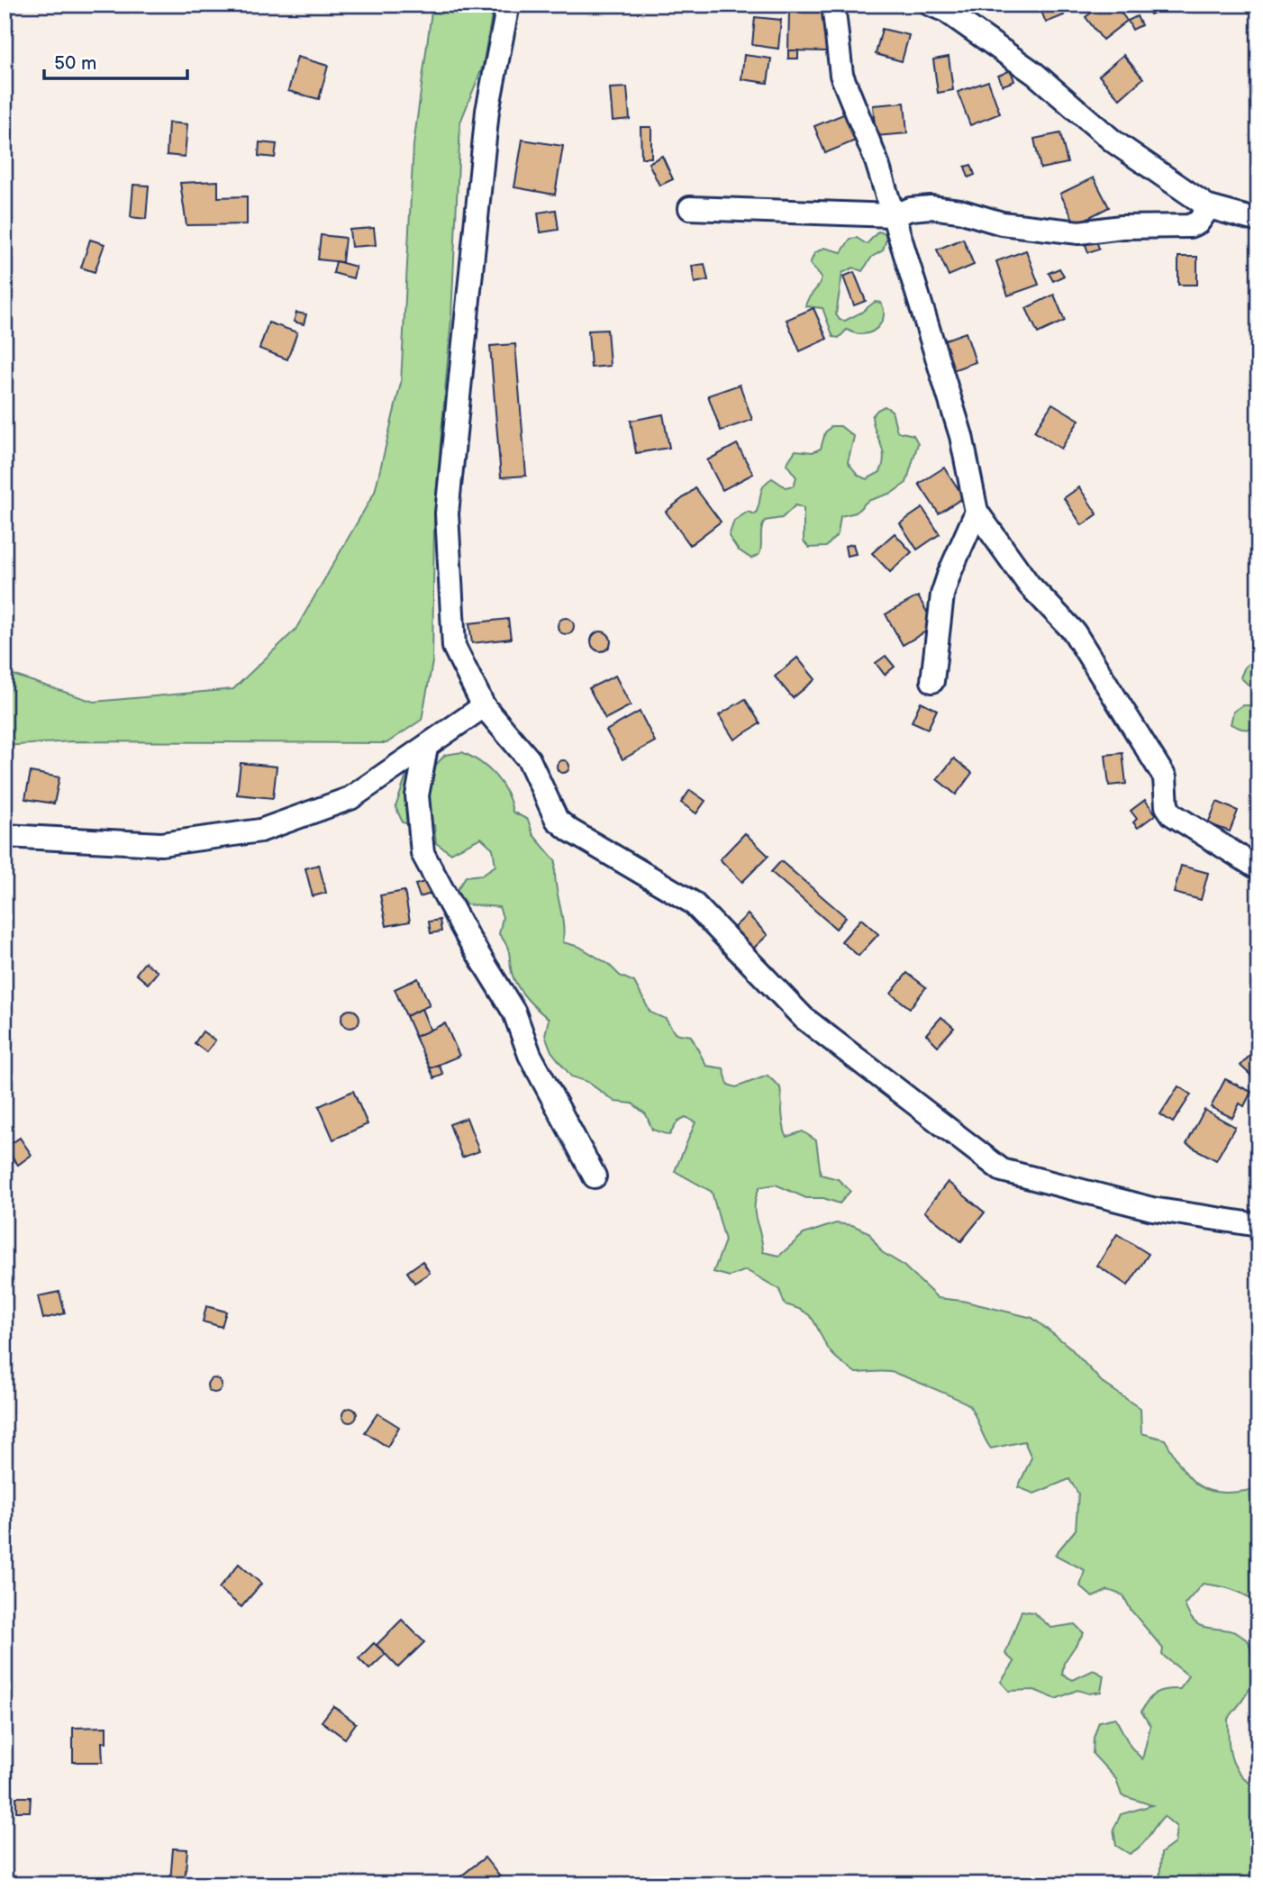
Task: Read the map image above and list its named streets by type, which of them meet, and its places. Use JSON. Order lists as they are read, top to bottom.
{
  "scale_bar": "50 m"
}
